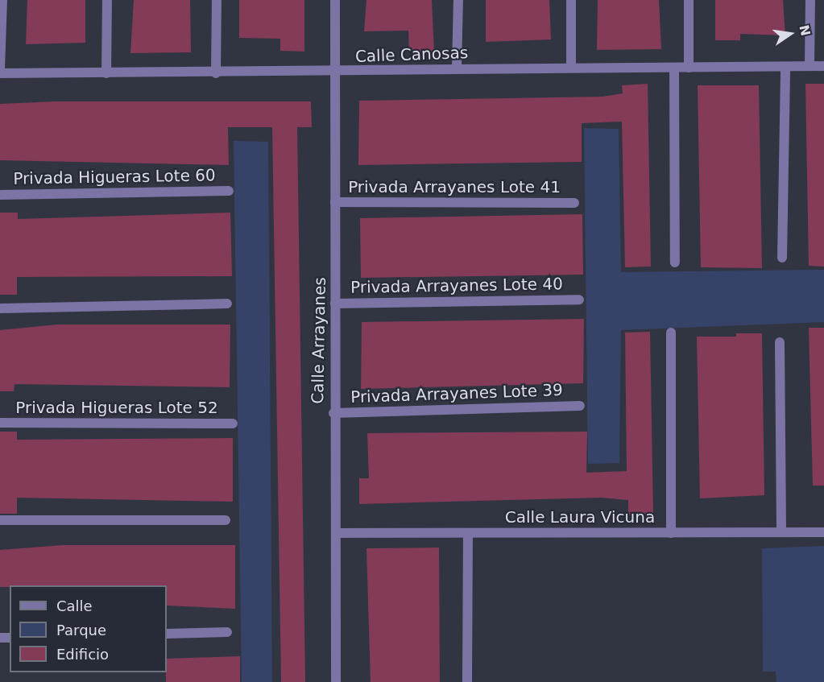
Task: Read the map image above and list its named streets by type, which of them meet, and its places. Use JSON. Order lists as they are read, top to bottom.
{
  "streets": {
    "street": [
      "Calle Canosas",
      "Privada Higueras Lote 60",
      "Privada Arrayanes Lote 41",
      "Privada Arrayanes Lote 40",
      "Calle Arrayanes",
      "Privada Arrayanes Lote 39",
      "Privada Higueras Lote 52",
      "Calle Laura Vicuna"
    ]
  },
  "crossings": [
    ["Calle Canosas", "Calle Arrayanes"],
    ["Privada Arrayanes Lote 41", "Calle Arrayanes"],
    ["Privada Arrayanes Lote 40", "Calle Arrayanes"],
    ["Calle Arrayanes", "Privada Arrayanes Lote 39"],
    ["Calle Arrayanes", "Calle Laura Vicuna"]
  ],
  "legend": ["Calle", "Parque", "Edificio"],
  "north": "right"
}
